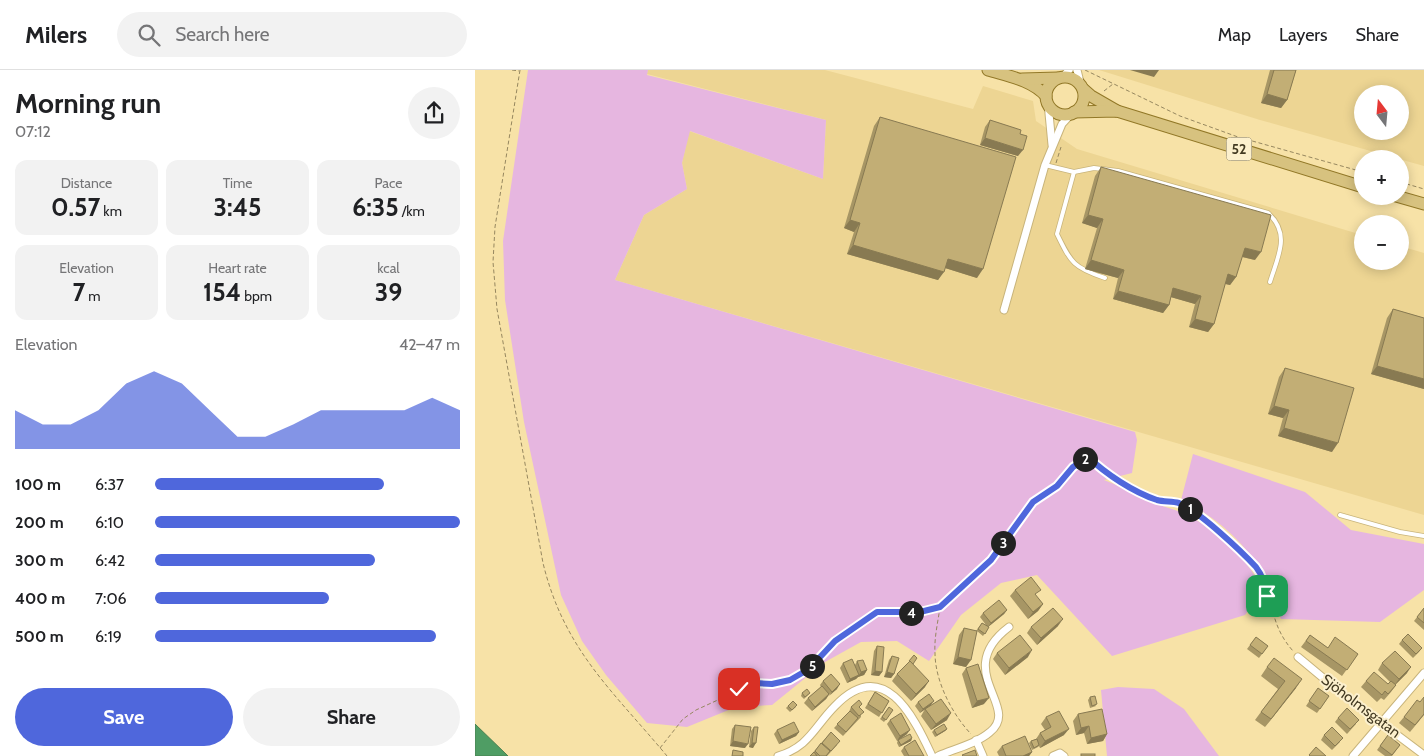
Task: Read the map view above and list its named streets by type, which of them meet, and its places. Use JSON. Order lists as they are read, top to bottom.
{
  "streets": {
    "main road": ["52"],
    "street": ["Sjöholmsgatan"]
  },
  "north": "top",
  "page": {
    "header": "Milers",
    "search": "Search here",
    "nav": ["Map", "Layers", "Share"],
    "heading": ["Morning run", "07:12"],
    "map_buttons": ["+", "−"],
    "stats": [
      ["Distance", "0.57 km"],
      ["Time", "3:45"],
      ["Pace", "6:35 /km"],
      ["Elevation", "7 m"],
      ["Heart rate", "154 bpm"],
      ["kcal", "39"]
    ],
    "chart": ["Elevation", "42–47 m"],
    "pins": [
      "2",
      "1",
      "3",
      "4",
      "5"
    ],
    "list": [
      {
        "name": "100 m",
        "note": "6:37"
      },
      {
        "name": "200 m",
        "note": "6:10"
      },
      {
        "name": "300 m",
        "note": "6:42"
      },
      {
        "name": "400 m",
        "note": "7:06"
      },
      {
        "name": "500 m",
        "note": "6:19"
      }
    ],
    "buttons": ["Save", "Share"]
  }
}
